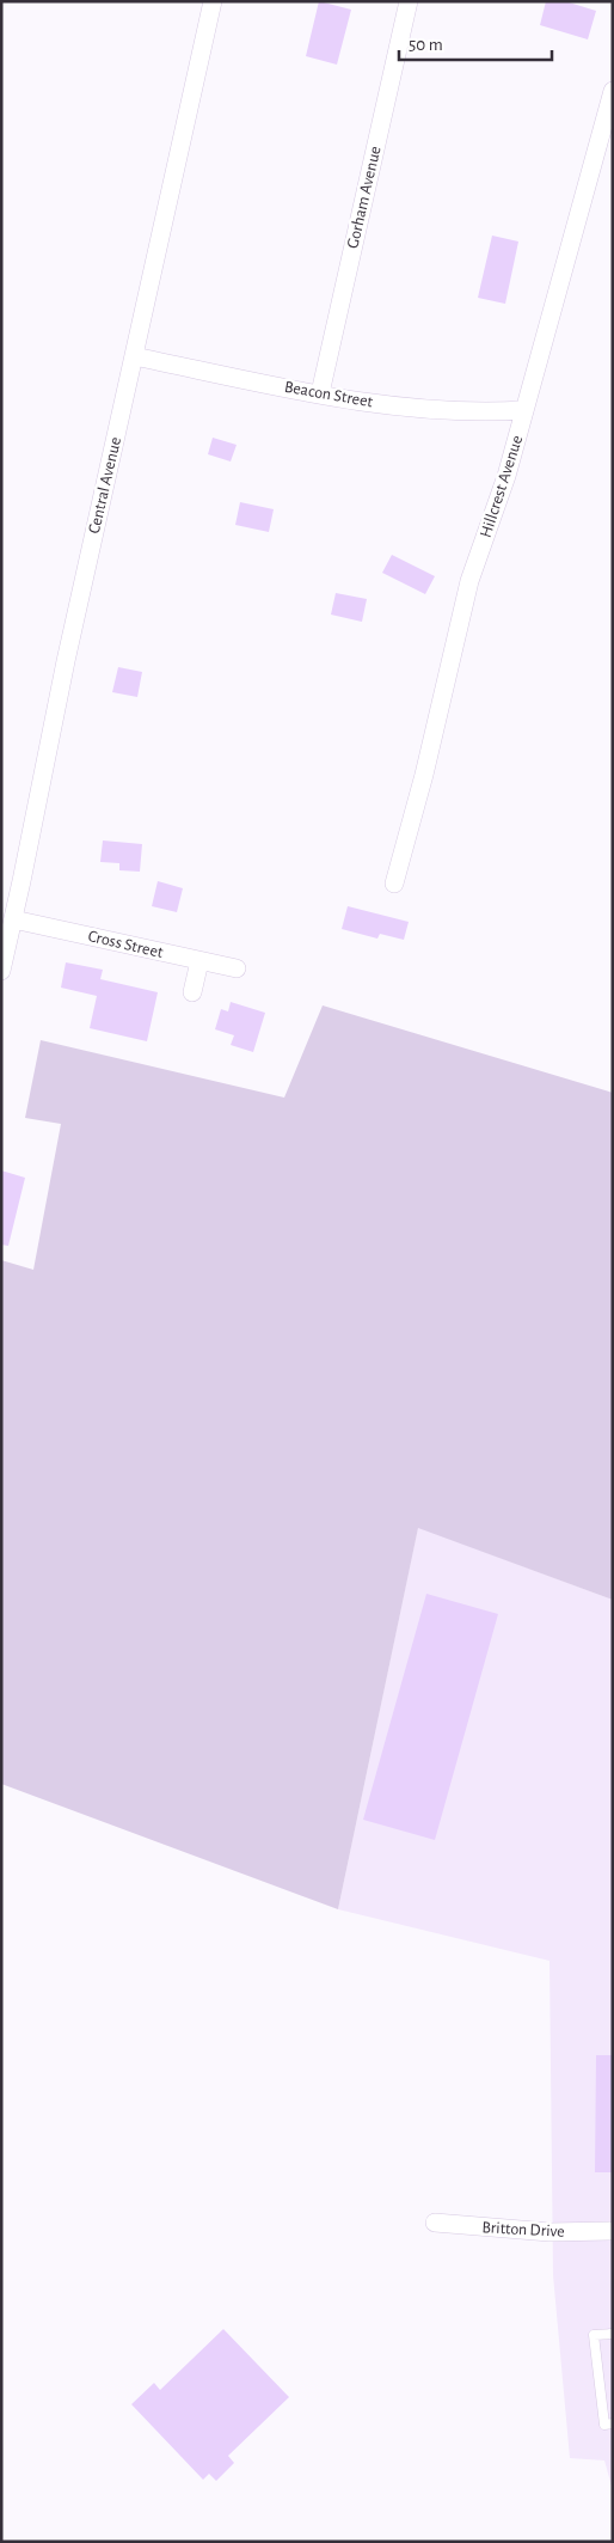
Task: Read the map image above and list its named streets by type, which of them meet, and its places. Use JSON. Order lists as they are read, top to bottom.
{
  "streets": {
    "street": [
      "Gorham Avenue",
      "Beacon Street",
      "Central Avenue",
      "Hillcrest Avenue",
      "Cross Street",
      "Britton Drive"
    ]
  },
  "crossings": [
    ["Gorham Avenue", "Beacon Street"],
    ["Beacon Street", "Central Avenue"],
    ["Beacon Street", "Hillcrest Avenue"],
    ["Central Avenue", "Cross Street"]
  ],
  "scale_bar": "50 m"
}
